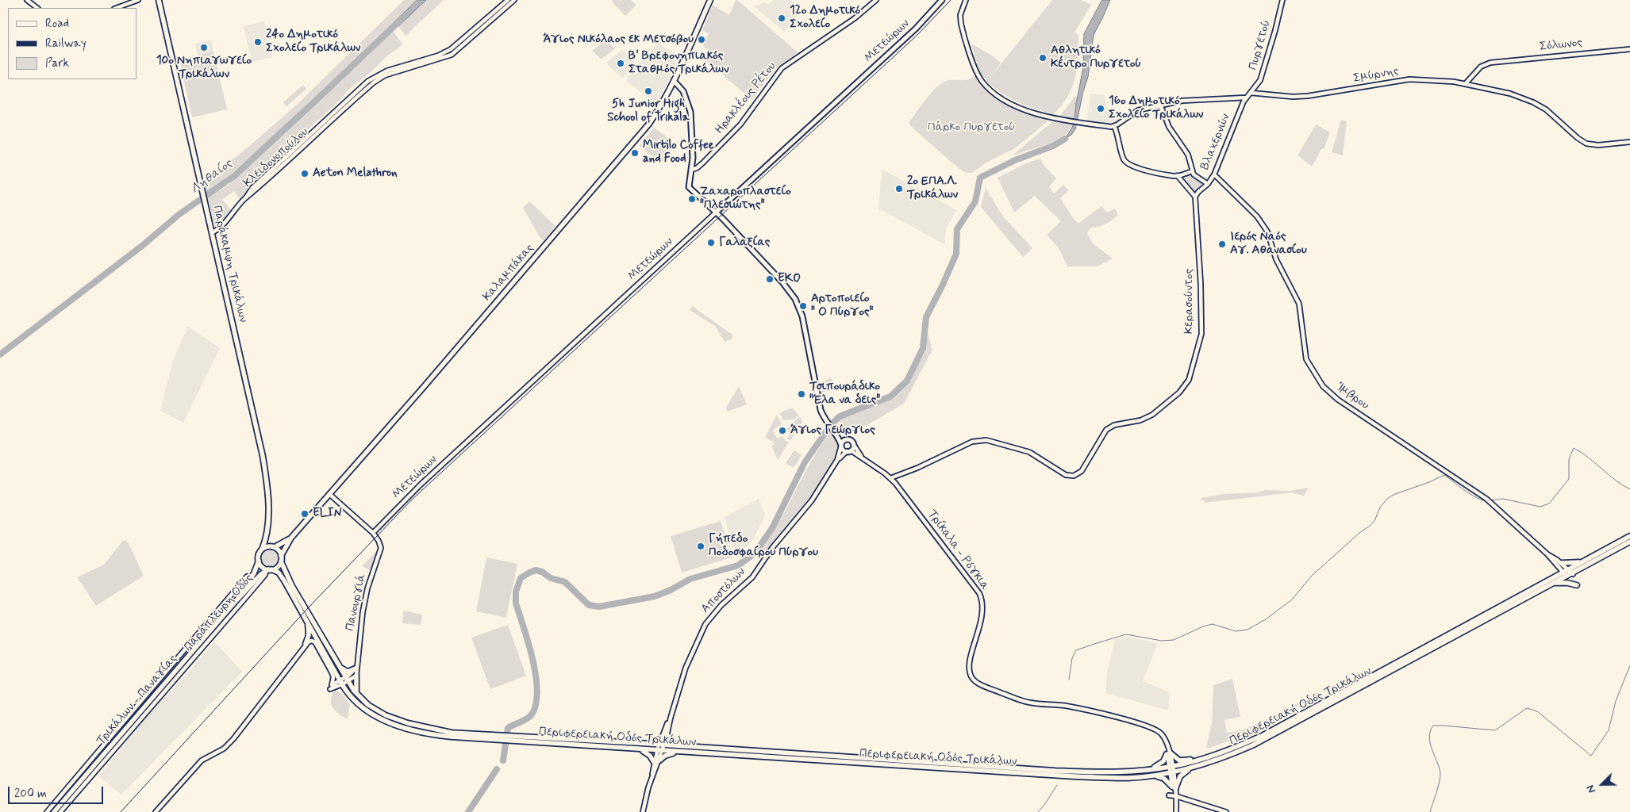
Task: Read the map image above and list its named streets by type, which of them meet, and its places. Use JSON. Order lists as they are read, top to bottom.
{
  "streets": {
    "main road": [
      "Μετεώρων",
      "Παράκαμψη Τρικάλων",
      "Καλαμπάκας",
      "Τρικάλων - Παναγίας",
      "Περιφερειακή Οδός Τρικάλων"
    ],
    "street": [
      "Πυργετού",
      "Σόλωνος",
      "Σμύρνης",
      "Ηρακλέους Ρέτου",
      "Βλαχερνών",
      "Κλειδονοπούλου",
      "Κερασούντος",
      "Ίμβρου",
      "Τρίκαλα - Ρόγκια",
      "Αποστόλων",
      "Πανουργιά",
      "Παράπλευρη Οδός"
    ]
  },
  "crossings": [
    ["Μετεώρων", "Πανουργιά"],
    ["Πυργετού", "Σμύρνης"],
    ["Πυργετού", "Βλαχερνών"],
    ["Σόλωνος", "Σμύρνης"],
    ["Σμύρνης", "Βλαχερνών"],
    ["Βλαχερνών", "Κερασούντος"],
    ["Βλαχερνών", "Ίμβρου"],
    ["Παράκαμψη Τρικάλων", "Καλαμπάκας"],
    ["Παράκαμψη Τρικάλων", "Παράπλευρη Οδός"],
    ["Παράκαμψη Τρικάλων", "Τρικάλων - Παναγίας"],
    ["Παράκαμψη Τρικάλων", "Περιφερειακή Οδός Τρικάλων"],
    ["Καλαμπάκας", "Παράπλευρη Οδός"],
    ["Καλαμπάκας", "Τρικάλων - Παναγίας"],
    ["Καλαμπάκας", "Περιφερειακή Οδός Τρικάλων"],
    ["Κερασούντος", "Τρίκαλα - Ρόγκια"],
    ["Τρίκαλα - Ρόγκια", "Περιφερειακή Οδός Τρικάλων"],
    ["Παράπλευρη Οδός", "Τρικάλων - Παναγίας"],
    ["Παράπλευρη Οδός", "Περιφερειακή Οδός Τρικάλων"],
    ["Τρικάλων - Παναγίας", "Περιφερειακή Οδός Τρικάλων"]
  ],
  "water": ["Ληθαίος"],
  "parks": ["Πάρκο Πυργετού"],
  "places": [
    "12ο Δημοτικό Σχολείο",
    "Άγιος Νικόλαος εκ Μετσόβου",
    "24ο Δημοτικό Σχολείο Τρικάλων",
    "10ο Νηπιαγωγείο Τρικάλων",
    "Αθλητικό Κέντρο Πυργετού",
    "Β' Βρεφονηπιακός Σταθμός Τρικάλων",
    "5h Junior High School of Trikala",
    "16ο Δημοτικό Σχολείο Τρικάλων",
    "Mirtilo Coffee and Food",
    "Aeton Melathron",
    "2ο ΕΠΑ.Λ. Τρικάλων",
    "Ζαχαροπλαστείο \"Πλεσιώτης\"",
    "Γαλαξίας",
    "Ιερός Ναός Αγ. Αθανασίου",
    "EKO",
    "Αρτοποιείο \" Ο Πύργος\"",
    "Τσιπουράδικο \"Έλα να δεις\"",
    "Άγιος Γεώργιος",
    "ELIN",
    "Γήπεδο Ποδοσφαίρου Πύργου"
  ],
  "legend": ["Road", "Railway", "Park"],
  "scale_bar": "200 m",
  "north": "bottom left"
}
